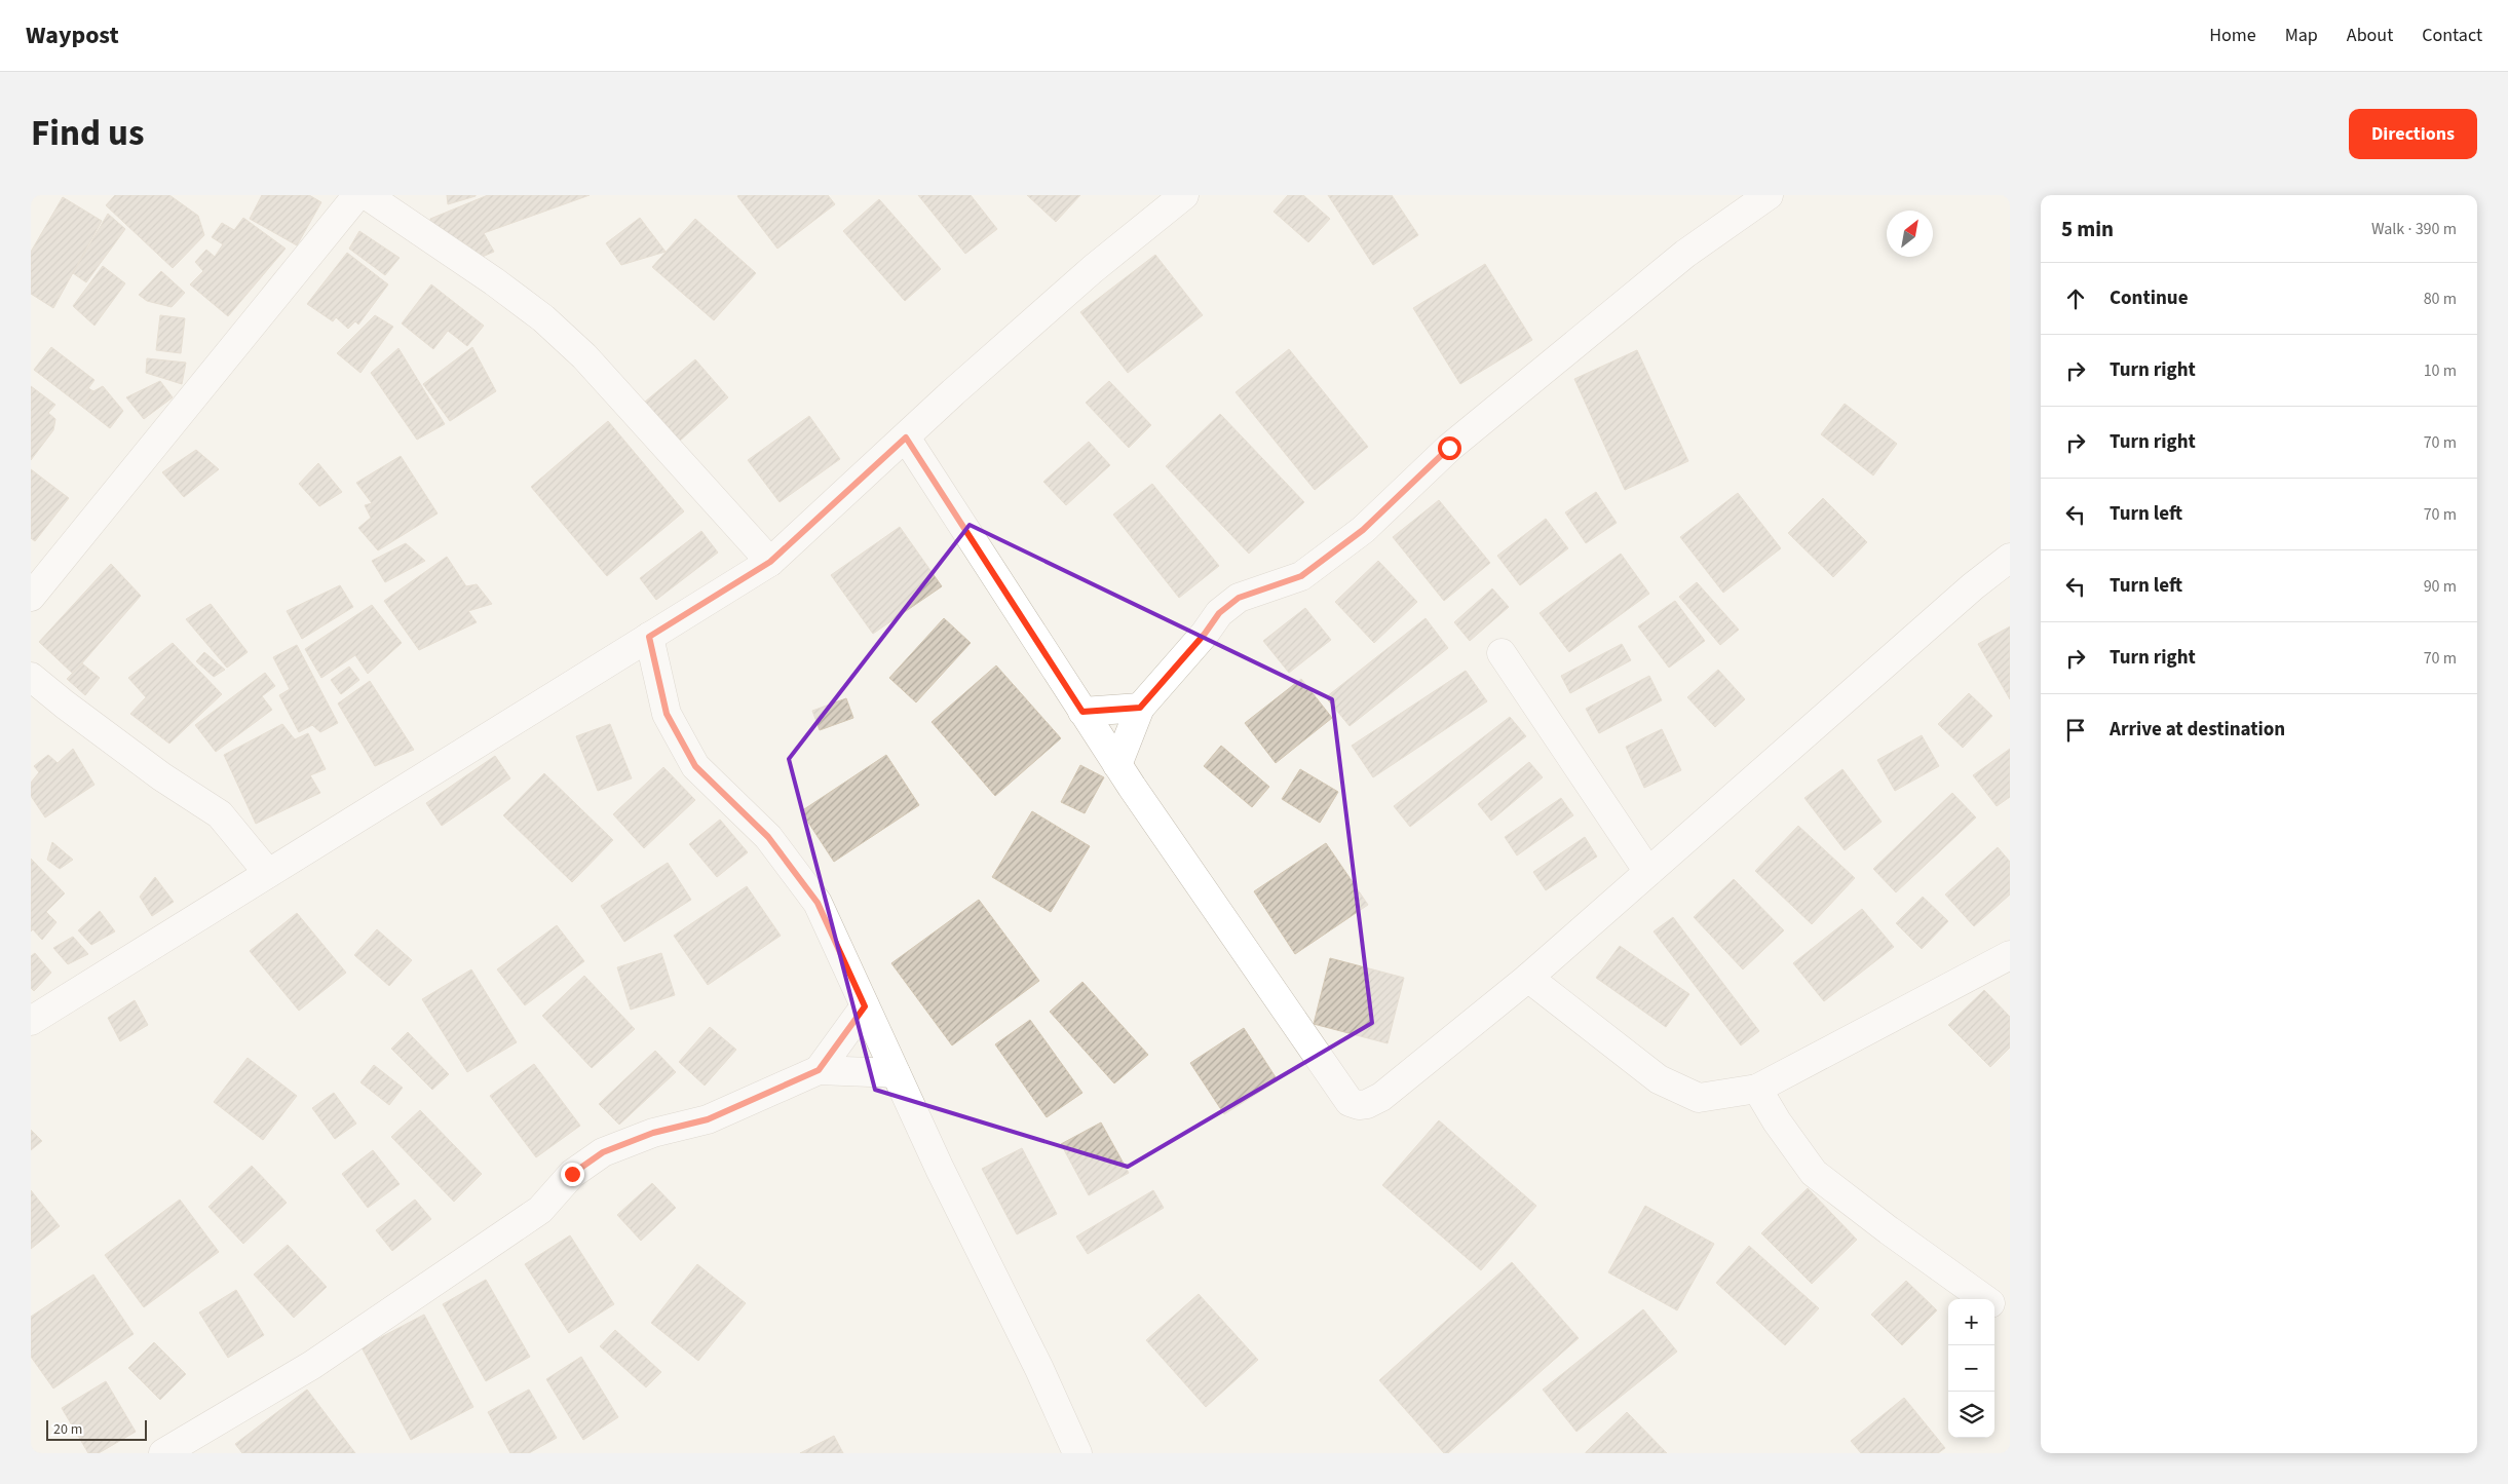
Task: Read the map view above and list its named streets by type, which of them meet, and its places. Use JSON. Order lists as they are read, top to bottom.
{
  "scale_bar": "20 m",
  "north": "top right",
  "page": {
    "header": "Waypost",
    "nav": [
      "Home",
      "Map",
      "About",
      "Contact"
    ],
    "title": "Find us",
    "buttons": "Directions",
    "heading": ["5 min", "Walk · 390 m"],
    "list": [
      ["Continue", "80 m"],
      ["Turn right", "10 m"],
      ["Turn right", "70 m"],
      ["Turn left", "70 m"],
      ["Turn left", "90 m"],
      ["Turn right", "70 m"],
      "Arrive at destination"
    ],
    "map_buttons": ["+", "−"],
    "scale": "20 m"
  }
}
